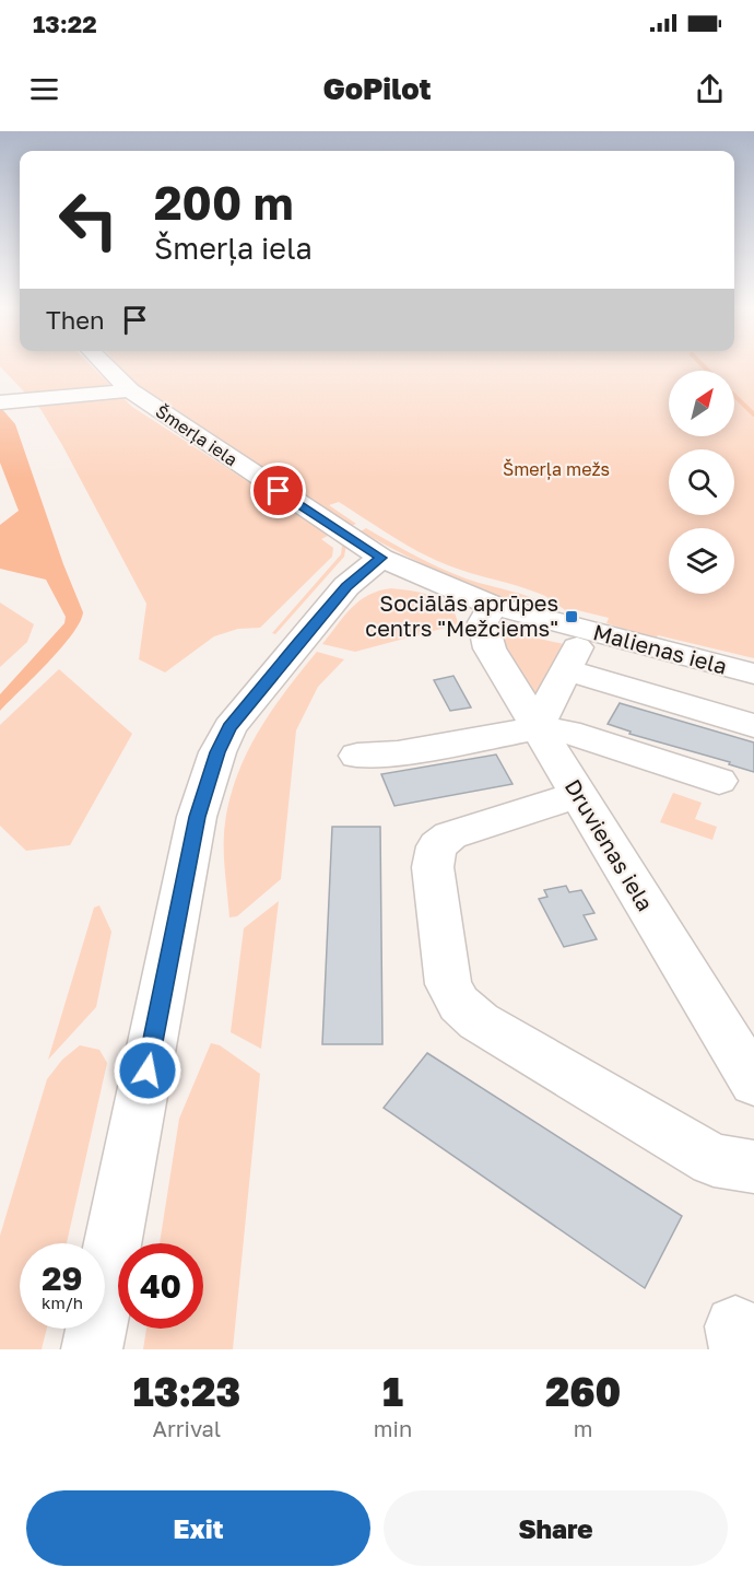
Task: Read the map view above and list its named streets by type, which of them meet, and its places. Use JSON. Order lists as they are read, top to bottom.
{
  "streets": {
    "street": ["Šmerļa iela", "Malienas iela", "Druvienas iela"]
  },
  "crossings": [
    ["Šmerļa iela", "Malienas iela"],
    ["Malienas iela", "Druvienas iela"]
  ],
  "parks": ["Šmerļa mežs"],
  "places": {
    "transit": ["Sociālās aprūpes centrs \"Mežciems\""]
  },
  "north": "top right",
  "page": {
    "status": "13:22",
    "header": "GoPilot",
    "turn": ["200 m", "Šmerļa iela"],
    "then": "Then",
    "speed": "29 km/h",
    "limit": "40",
    "eta": [
      "13:23",
      "Arrival",
      "1",
      "min",
      "260",
      "m"
    ],
    "buttons": ["Exit", "Share"]
  }
}
